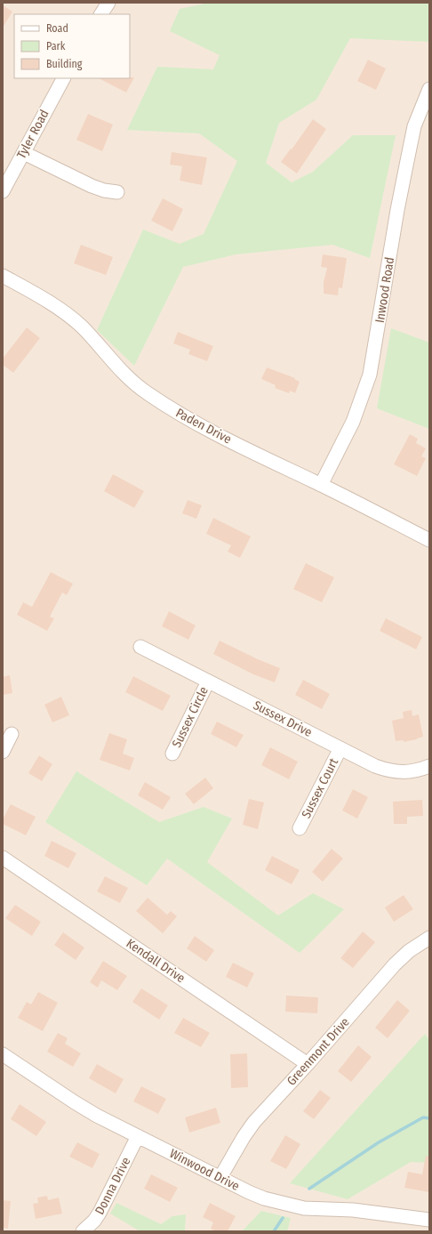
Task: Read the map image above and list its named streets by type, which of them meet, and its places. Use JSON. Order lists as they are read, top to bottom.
{
  "streets": {
    "street": [
      "Tyler Road",
      "Inwood Road",
      "Paden Drive",
      "Sussex Circle",
      "Sussex Drive",
      "Sussex Court",
      "Kendall Drive",
      "Greenmont Drive",
      "Winwood Drive",
      "Donna Drive"
    ]
  },
  "crossings": [
    ["Inwood Road", "Paden Drive"],
    ["Sussex Circle", "Sussex Drive"],
    ["Sussex Drive", "Sussex Court"],
    ["Kendall Drive", "Greenmont Drive"],
    ["Greenmont Drive", "Winwood Drive"],
    ["Winwood Drive", "Donna Drive"]
  ],
  "legend": ["Road", "Park", "Building"]
}
